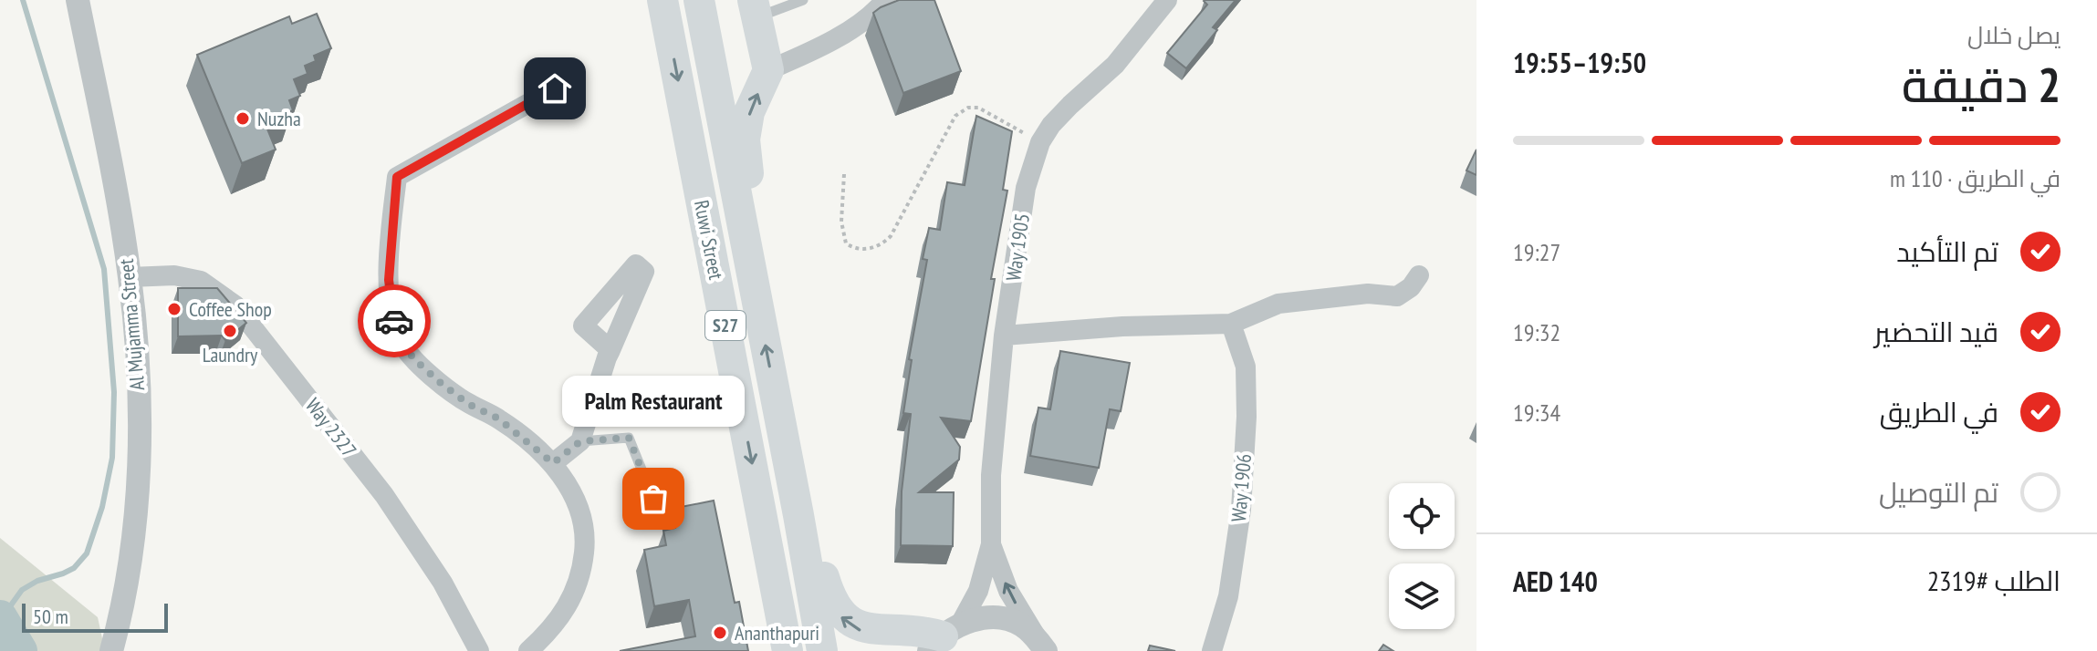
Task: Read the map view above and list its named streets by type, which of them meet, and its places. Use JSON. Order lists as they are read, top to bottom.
{
  "streets": {
    "main road": ["Ruwi Street", "S27"],
    "street": [
      "Way 1905",
      "Al Mujamma Street",
      "Way 2327",
      "Way 1906"
    ]
  },
  "crossings": [
    ["Al Mujamma Street", "Way 2327"]
  ],
  "places": [
    "Nuzha",
    "Coffee Shop",
    "Laundry",
    "Palm Restaurant",
    "Ananthapuri"
  ],
  "scale_bar": "50 m",
  "page": {
    "heading": ["2 دقيقة", "يصل خلال", "19:50–19:55"],
    "panel": ["الطلب #2319", "AED 140"],
    "bar": "في الطريق · 110 m",
    "list": [
      ["تم التأكيد", "19:27"],
      ["قيد التحضير", "19:32"],
      ["في الطريق", "19:34"],
      "تم التوصيل"
    ],
    "bubble": "Palm Restaurant",
    "scale": "50 m"
  }
}
